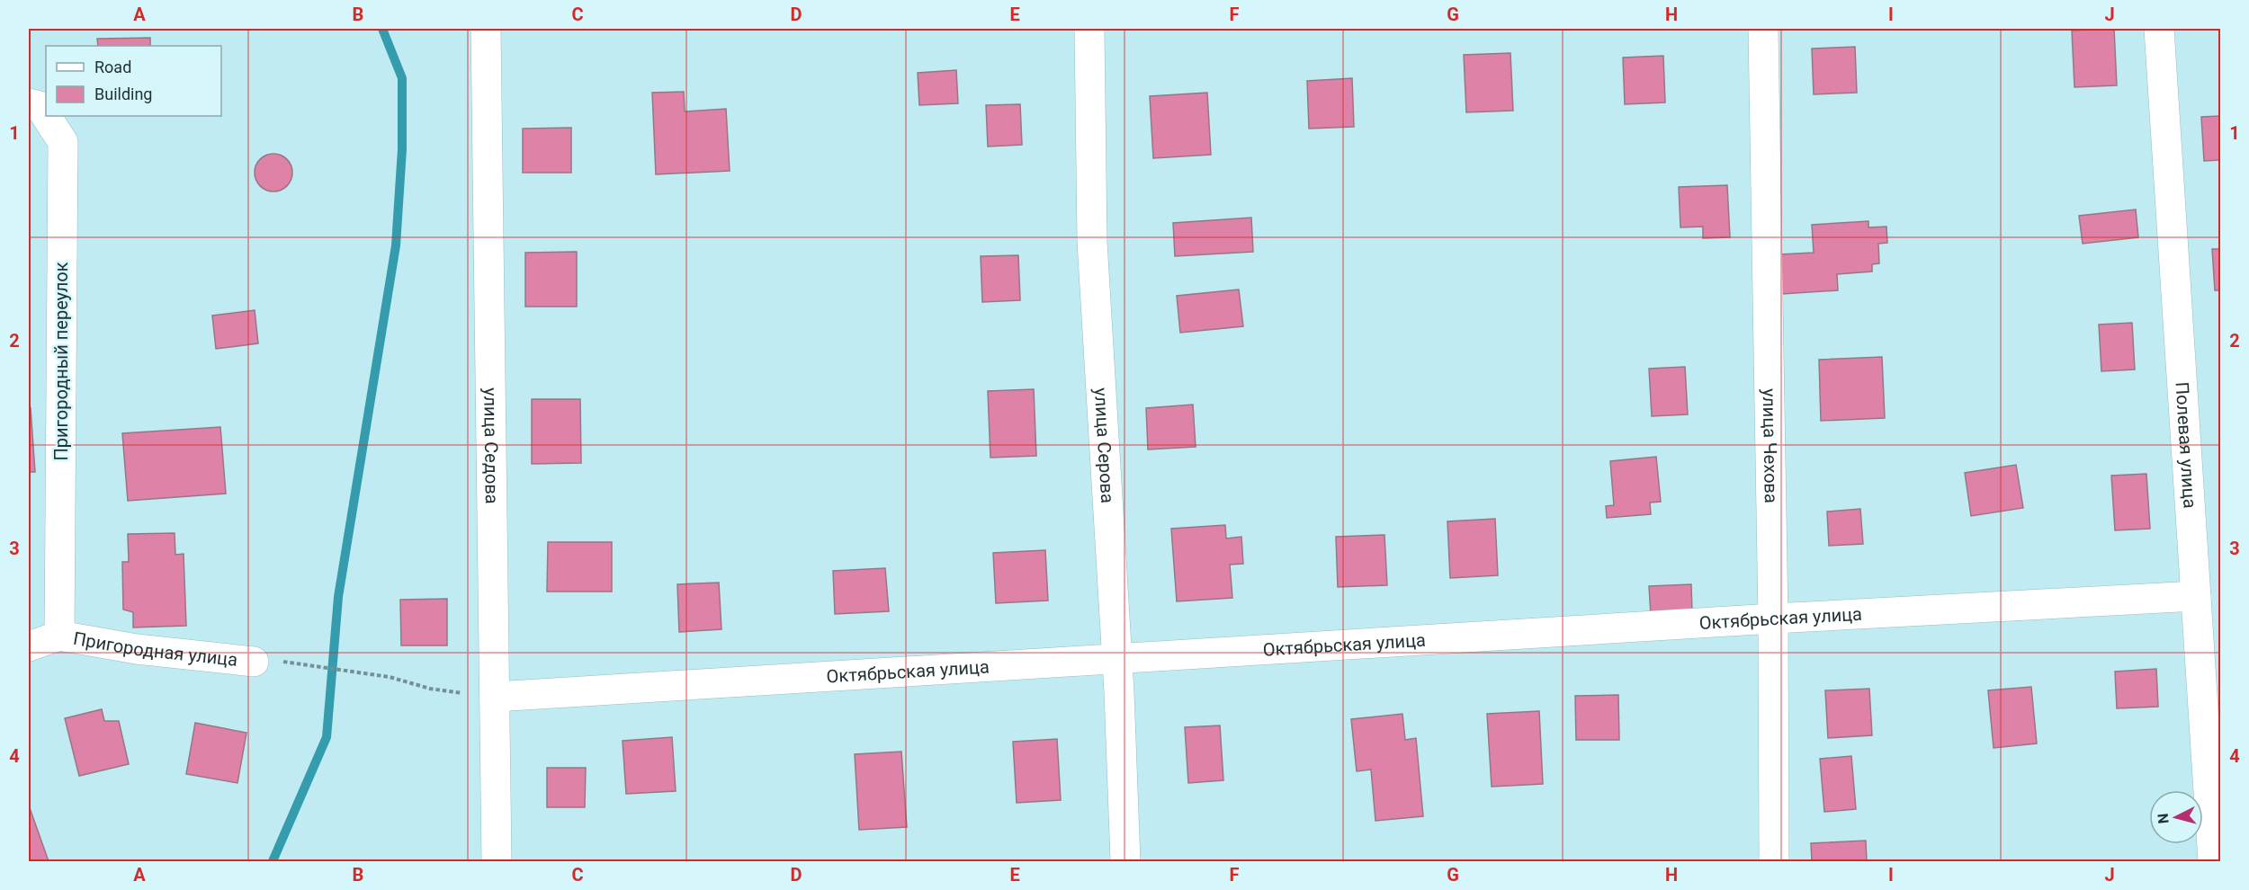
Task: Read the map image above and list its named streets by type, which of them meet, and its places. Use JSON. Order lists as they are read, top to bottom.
{
  "streets": {
    "street": [
      "Пригородный переулок",
      "улица Седова",
      "улица Серова",
      "улица Чехова",
      "Полевая улица",
      "Октябрьская улица",
      "Пригородная улица"
    ]
  },
  "crossings": [
    ["Пригородный переулок", "Пригородная улица"],
    ["улица Седова", "Октябрьская улица"],
    ["улица Серова", "Октябрьская улица"],
    ["улица Чехова", "Октябрьская улица"],
    ["Полевая улица", "Октябрьская улица"]
  ],
  "legend": ["Road", "Building"],
  "north": "left",
  "grid": {
    "columns": [
      "A",
      "B",
      "C",
      "D",
      "E",
      "F",
      "G",
      "H",
      "I",
      "J"
    ],
    "rows": [
      "1",
      "2",
      "3",
      "4"
    ]
  }
}
